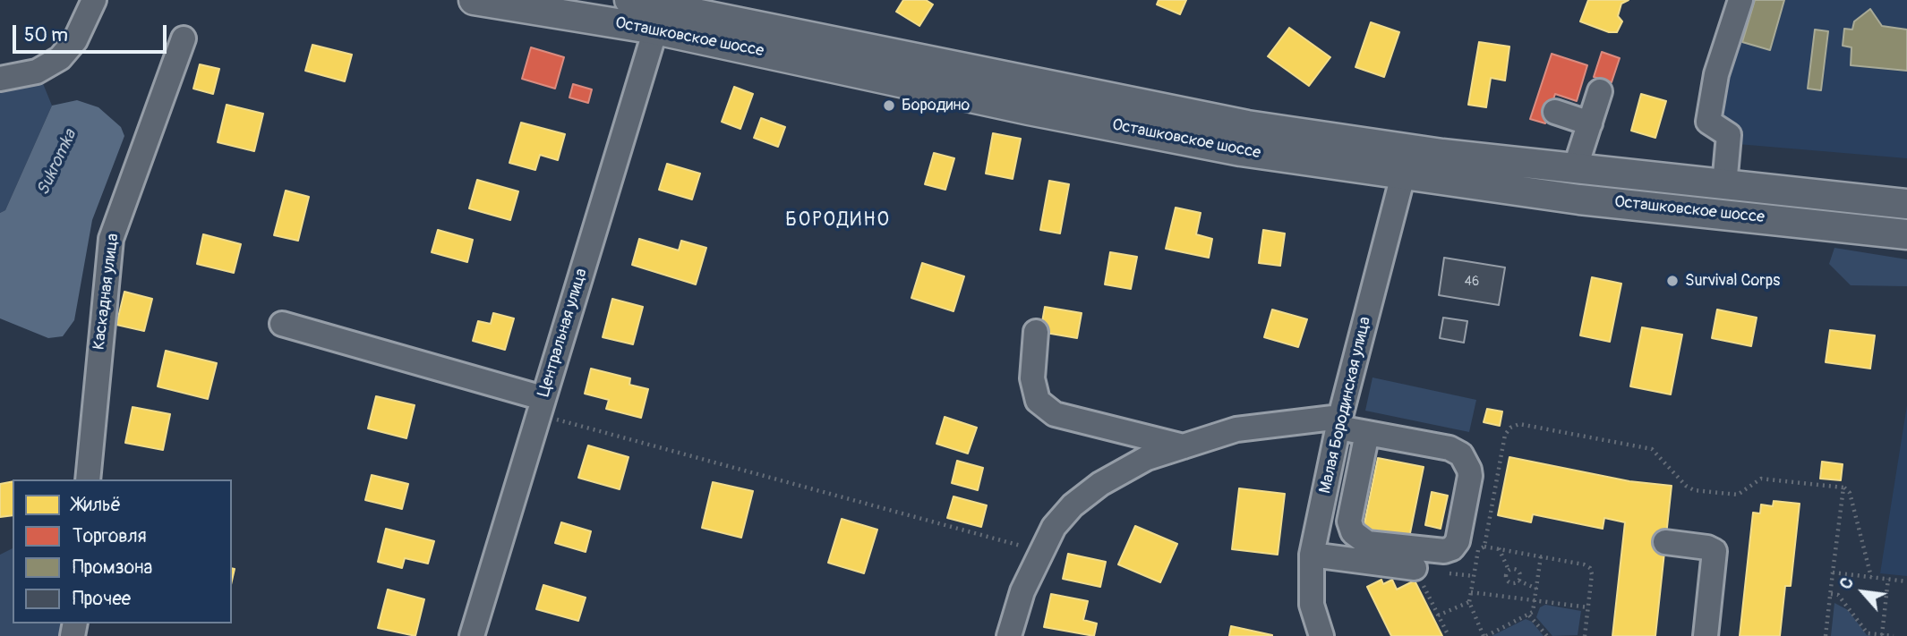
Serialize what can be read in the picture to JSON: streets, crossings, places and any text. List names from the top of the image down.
{
  "streets": {
    "main road": ["Осташковское шоссе"],
    "street": ["Каскадная улица", "Центральная улица", "Малая Бородинская улица"]
  },
  "crossings": [
    ["Осташковское шоссе", "Центральная улица"],
    ["Осташковское шоссе", "Малая Бородинская улица"]
  ],
  "districts": ["БОРОДИНО"],
  "water": ["Sukromka"],
  "places": ["Бородино", "Survival Corps"],
  "house_numbers": ["46"],
  "legend": [
    "Жильё",
    "Торговля",
    "Промзона",
    "Прочее"
  ],
  "scale_bar": "50 m",
  "north": "top left"
}
